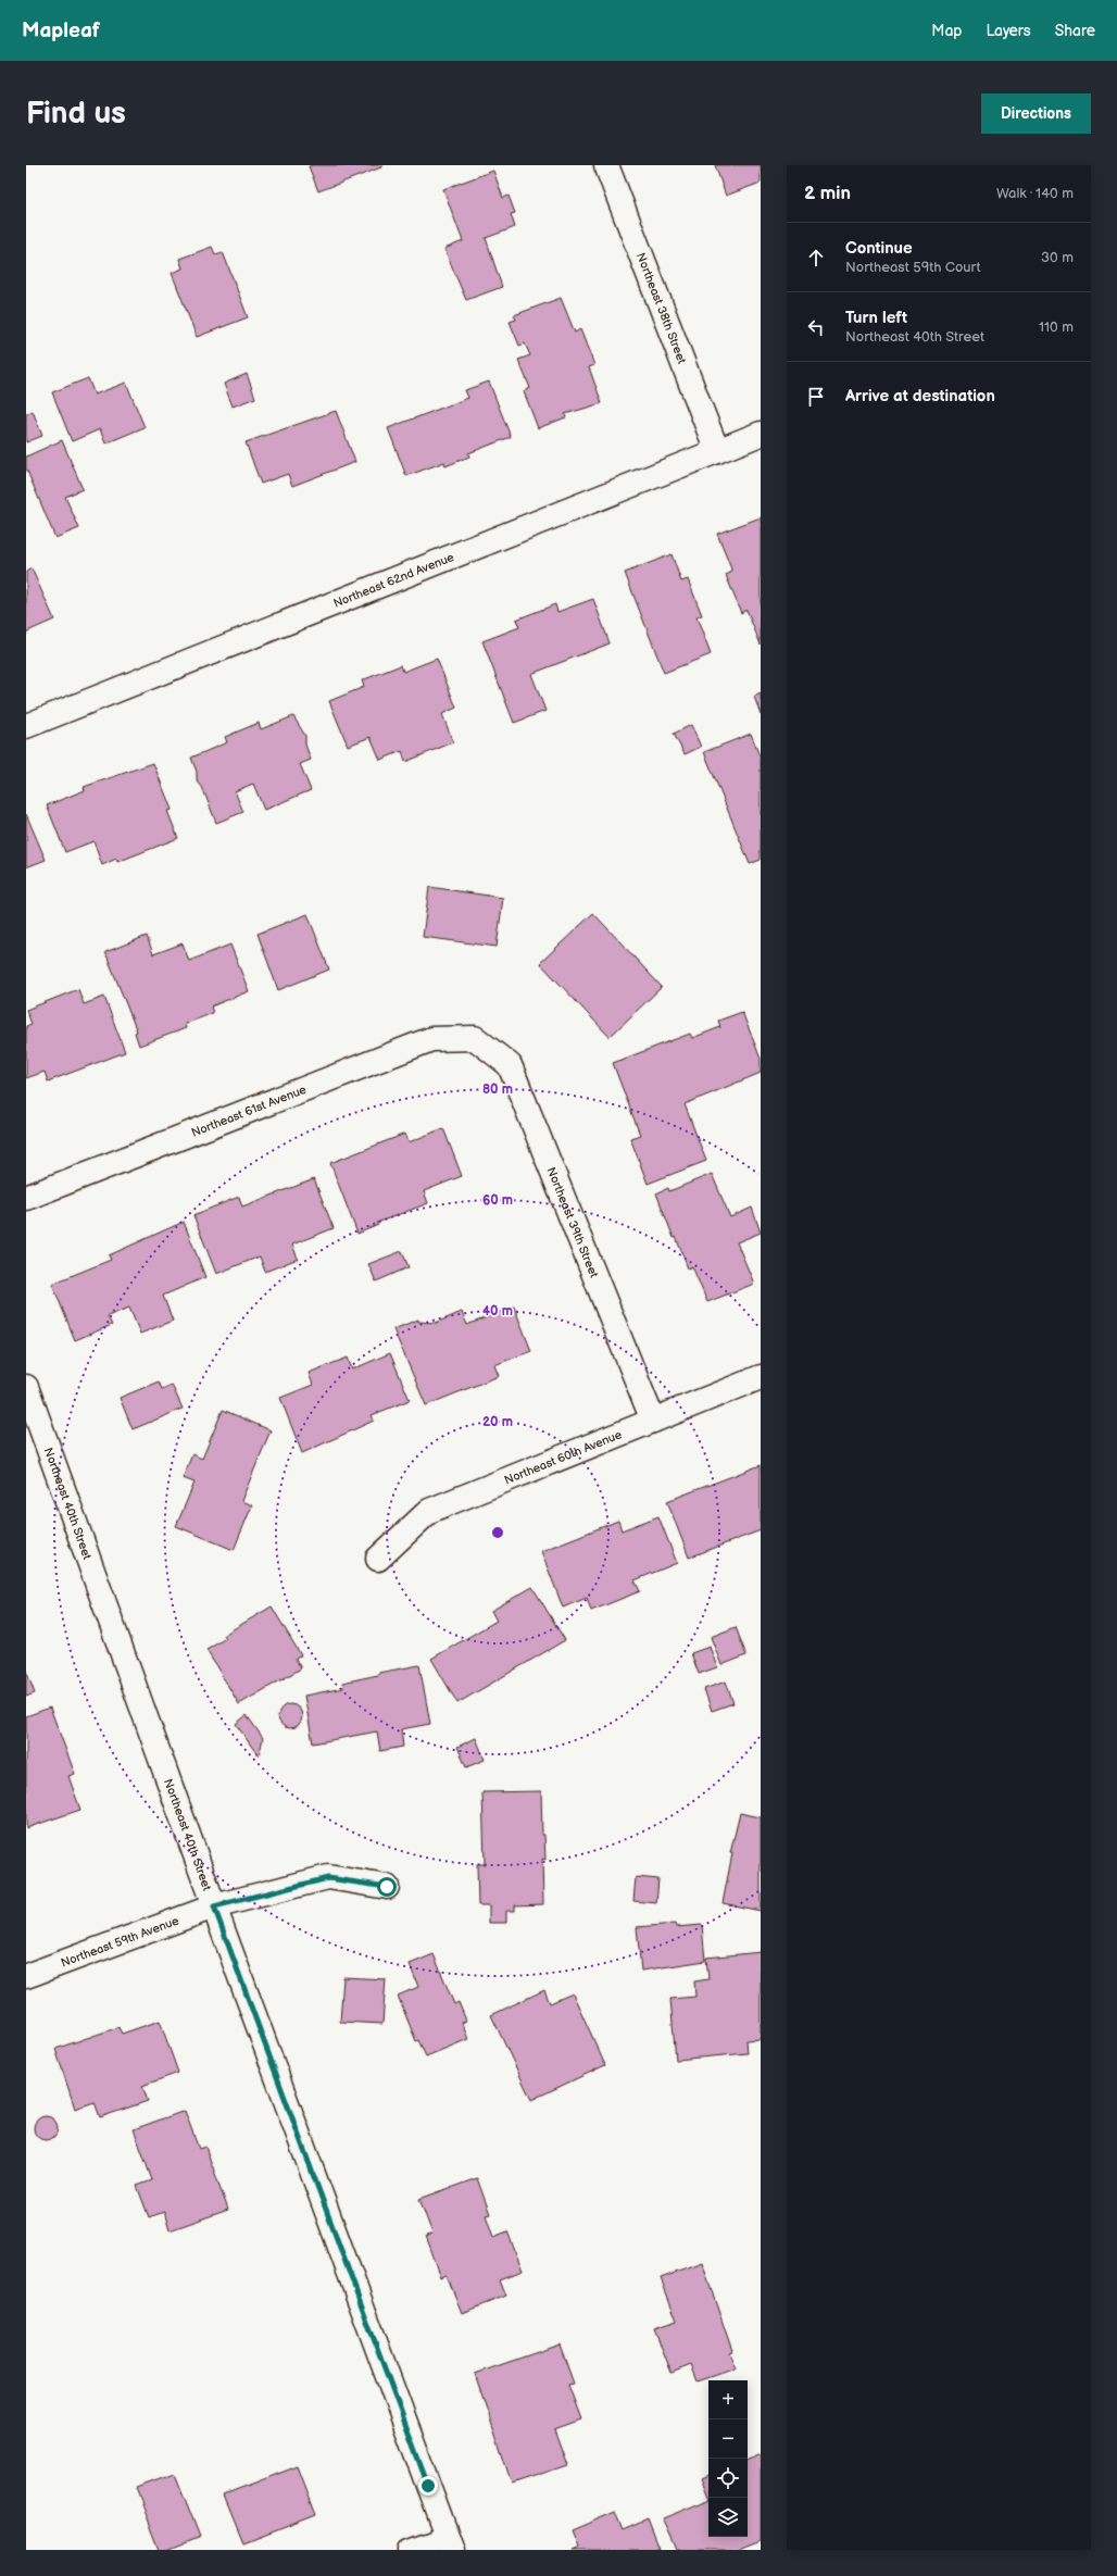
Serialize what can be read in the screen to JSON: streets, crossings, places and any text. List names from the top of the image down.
{
  "streets": {
    "street": [
      "Northeast 38th Street",
      "Northeast 62nd Avenue",
      "Northeast 61st Avenue",
      "Northeast 39th Street",
      "Northeast 60th Avenue",
      "Northeast 40th Street",
      "Northeast 59th Avenue"
    ]
  },
  "crossings": [
    ["Northeast 38th Street", "Northeast 62nd Avenue"],
    ["Northeast 61st Avenue", "Northeast 39th Street"],
    ["Northeast 39th Street", "Northeast 60th Avenue"],
    ["Northeast 40th Street", "Northeast 59th Avenue"]
  ],
  "page": {
    "header": "Mapleaf",
    "nav": ["Map", "Layers", "Share"],
    "buttons": "Directions",
    "title": "Find us",
    "heading": ["2 min", "Walk · 140 m"],
    "list": [
      ["Continue", "Northeast 59th Court", "30 m"],
      ["Turn left", "Northeast 40th Street", "110 m"],
      "Arrive at destination"
    ],
    "map_buttons": ["+", "−"]
  },
  "rings": [
    "80 m",
    "60 m",
    "40 m",
    "20 m"
  ]
}
